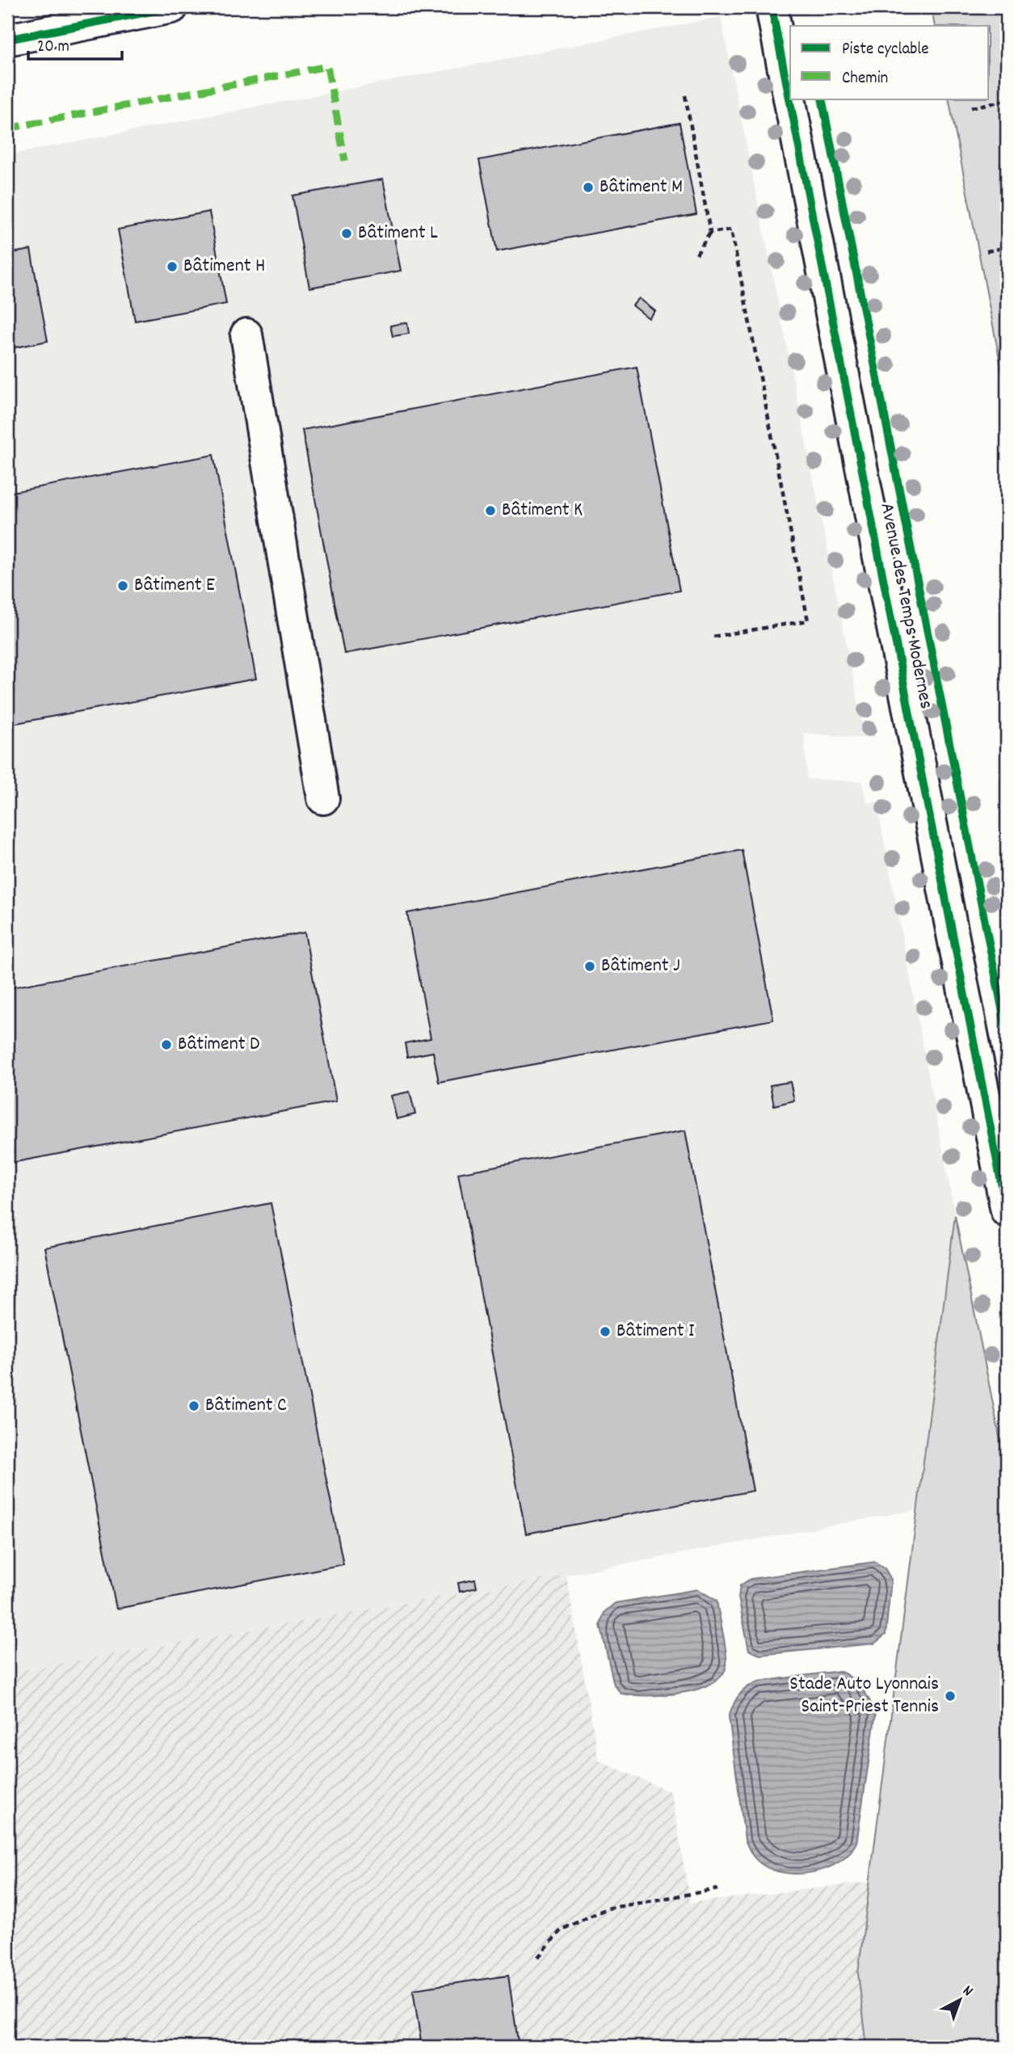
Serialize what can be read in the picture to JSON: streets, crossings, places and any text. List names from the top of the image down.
{
  "streets": {
    "street": ["Avenue des Temps Modernes"]
  },
  "places": [
    "Bâtiment M",
    "Bâtiment L",
    "Bâtiment H",
    "Bâtiment K",
    "Bâtiment E",
    "Bâtiment J",
    "Bâtiment D",
    "Bâtiment I",
    "Bâtiment C",
    "Stade Auto Lyonnais Saint-Priest Tennis"
  ],
  "legend": ["Piste cyclable", "Chemin"],
  "scale_bar": "20 m",
  "north": "top right"
}
